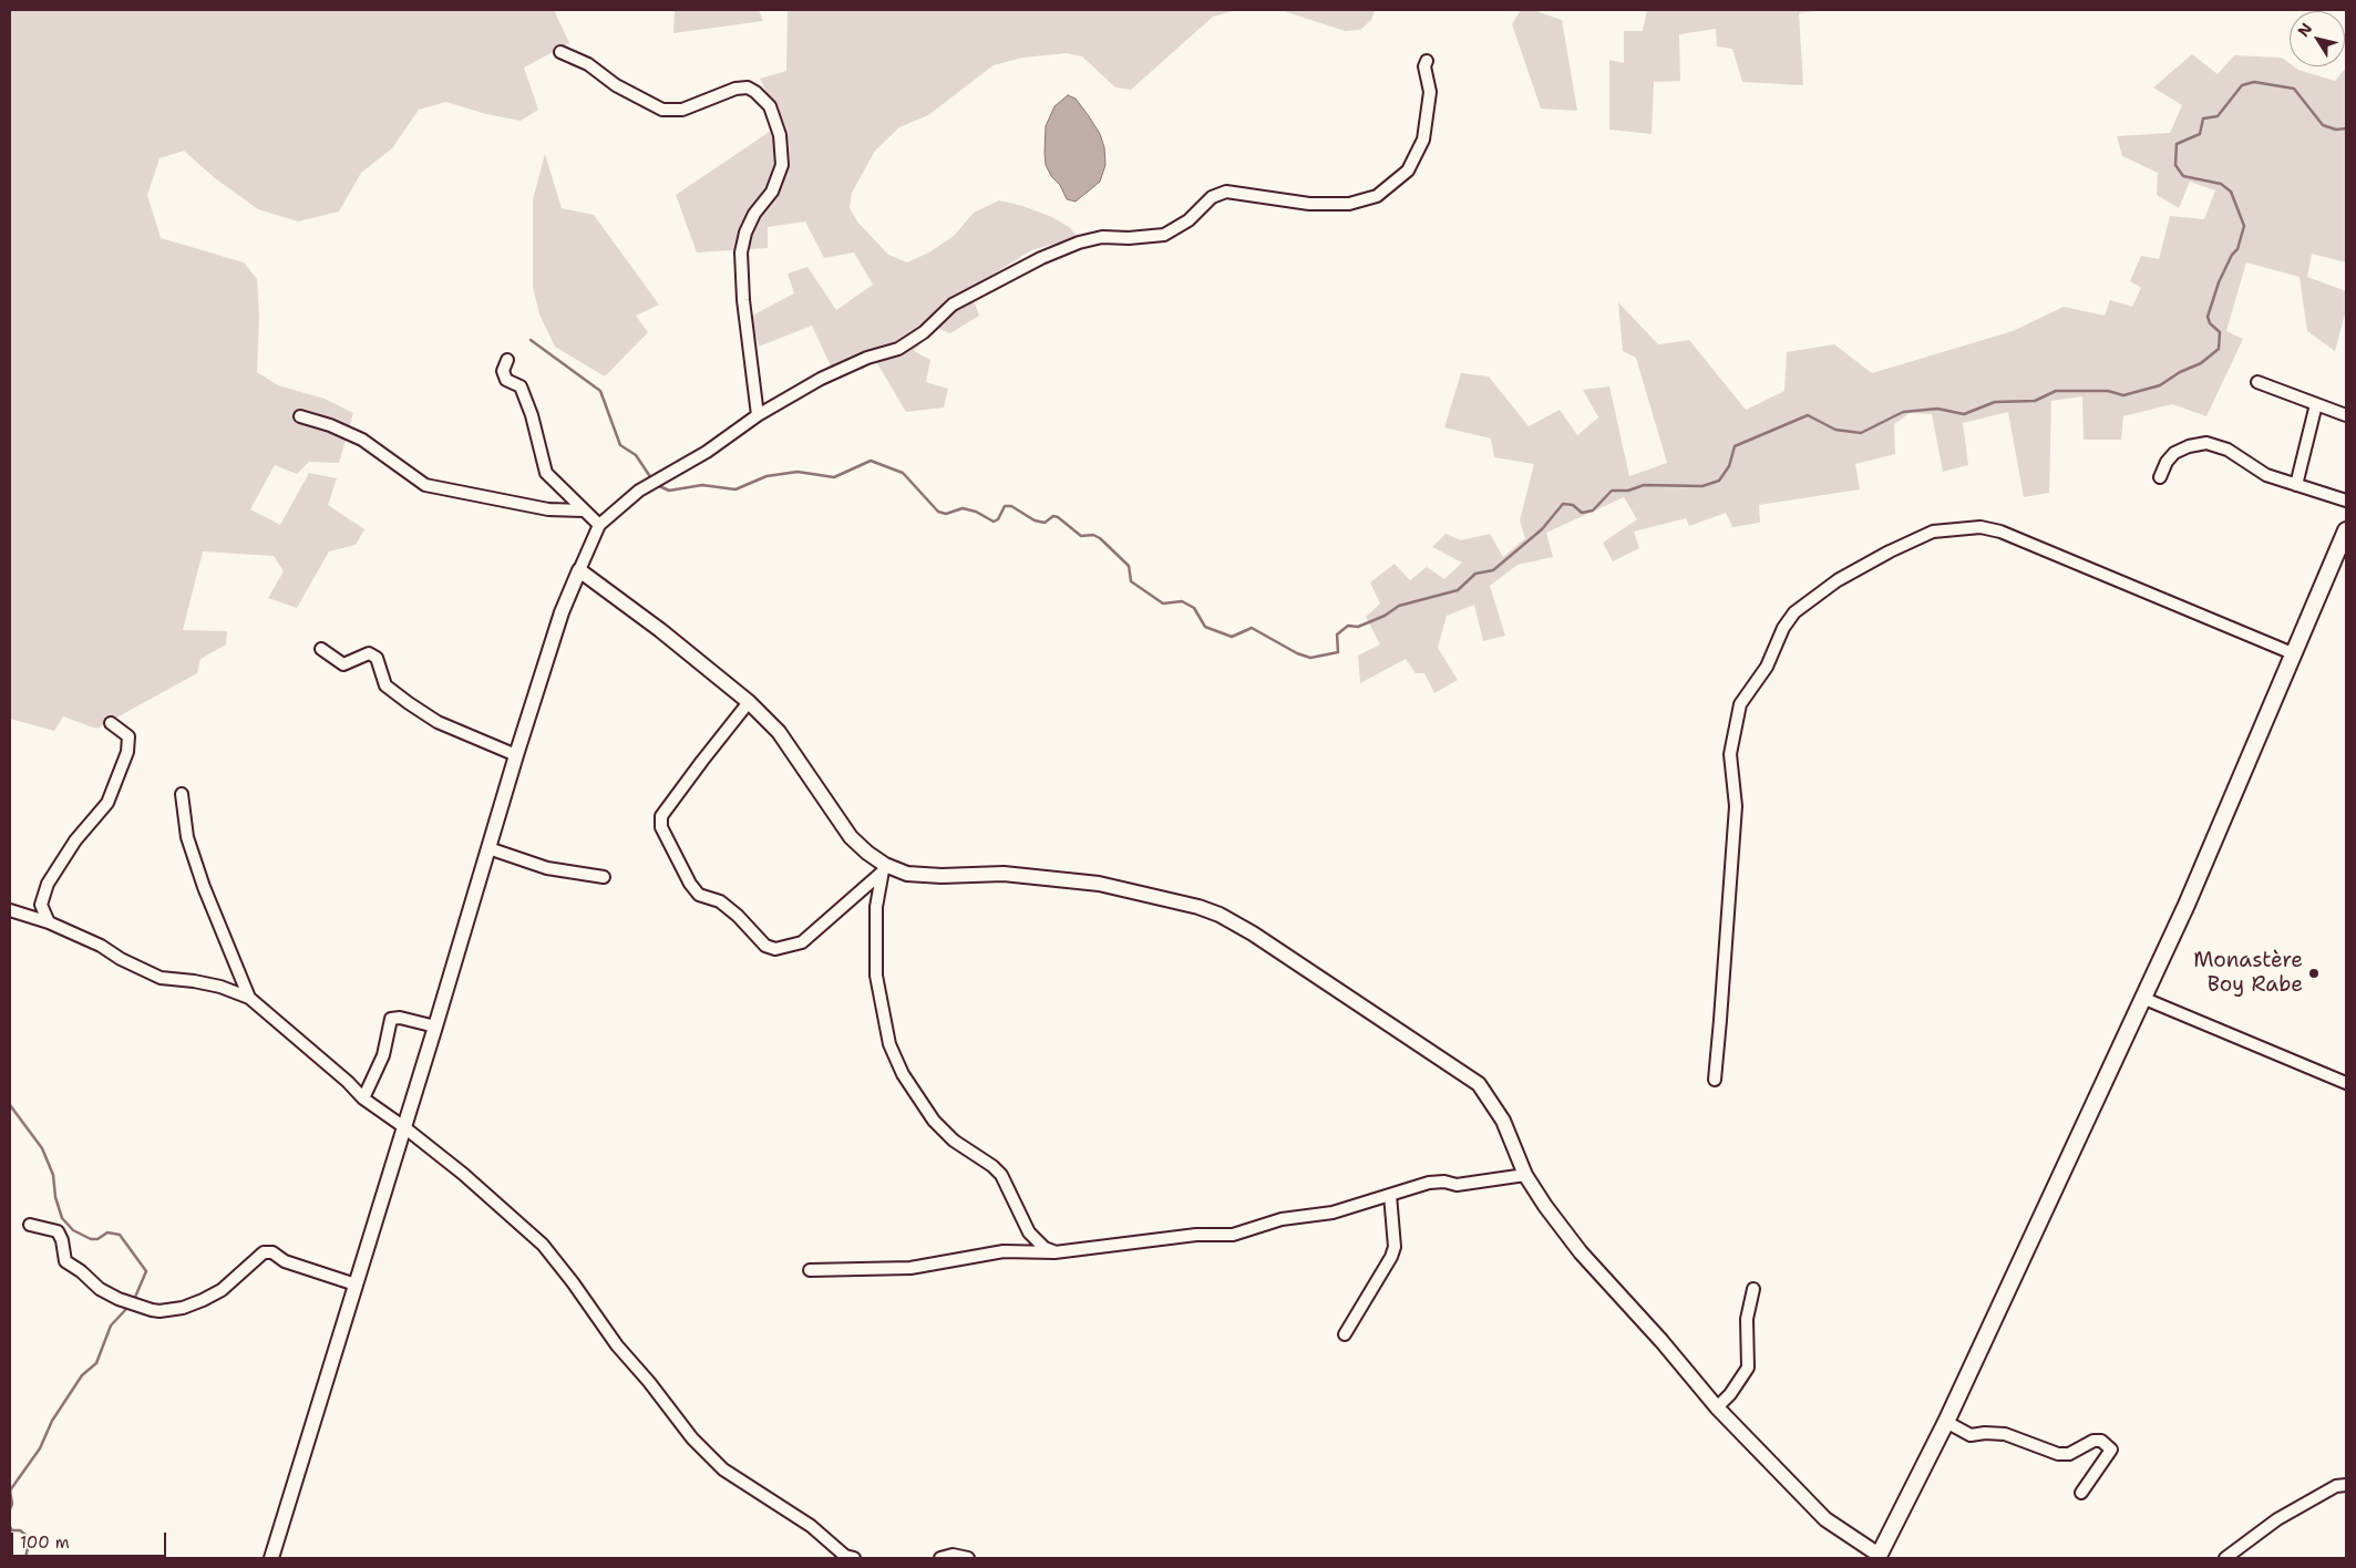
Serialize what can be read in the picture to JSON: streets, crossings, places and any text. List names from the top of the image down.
{
  "places": ["Monastère Boy Rabe"],
  "scale_bar": "100 m",
  "north": "top left"
}
